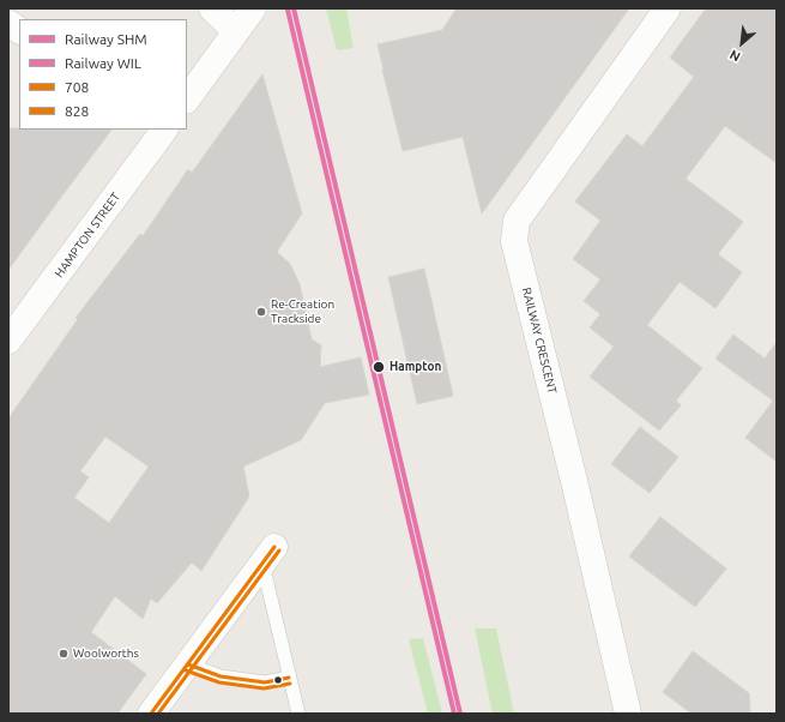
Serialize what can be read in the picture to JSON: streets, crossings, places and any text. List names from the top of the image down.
{
  "streets": {
    "street": ["HAMPTON STREET", "RAILWAY CRESCENT"]
  },
  "places": ["Re-Creation Trackside", "Hampton", "Woolworths"],
  "lines": [
    "rail line SHM",
    "rail line WIL",
    "transit line 708",
    "transit line 828"
  ],
  "legend": [
    "Railway SHM",
    "Railway WIL",
    "708",
    "828"
  ],
  "north": "bottom left"
}
